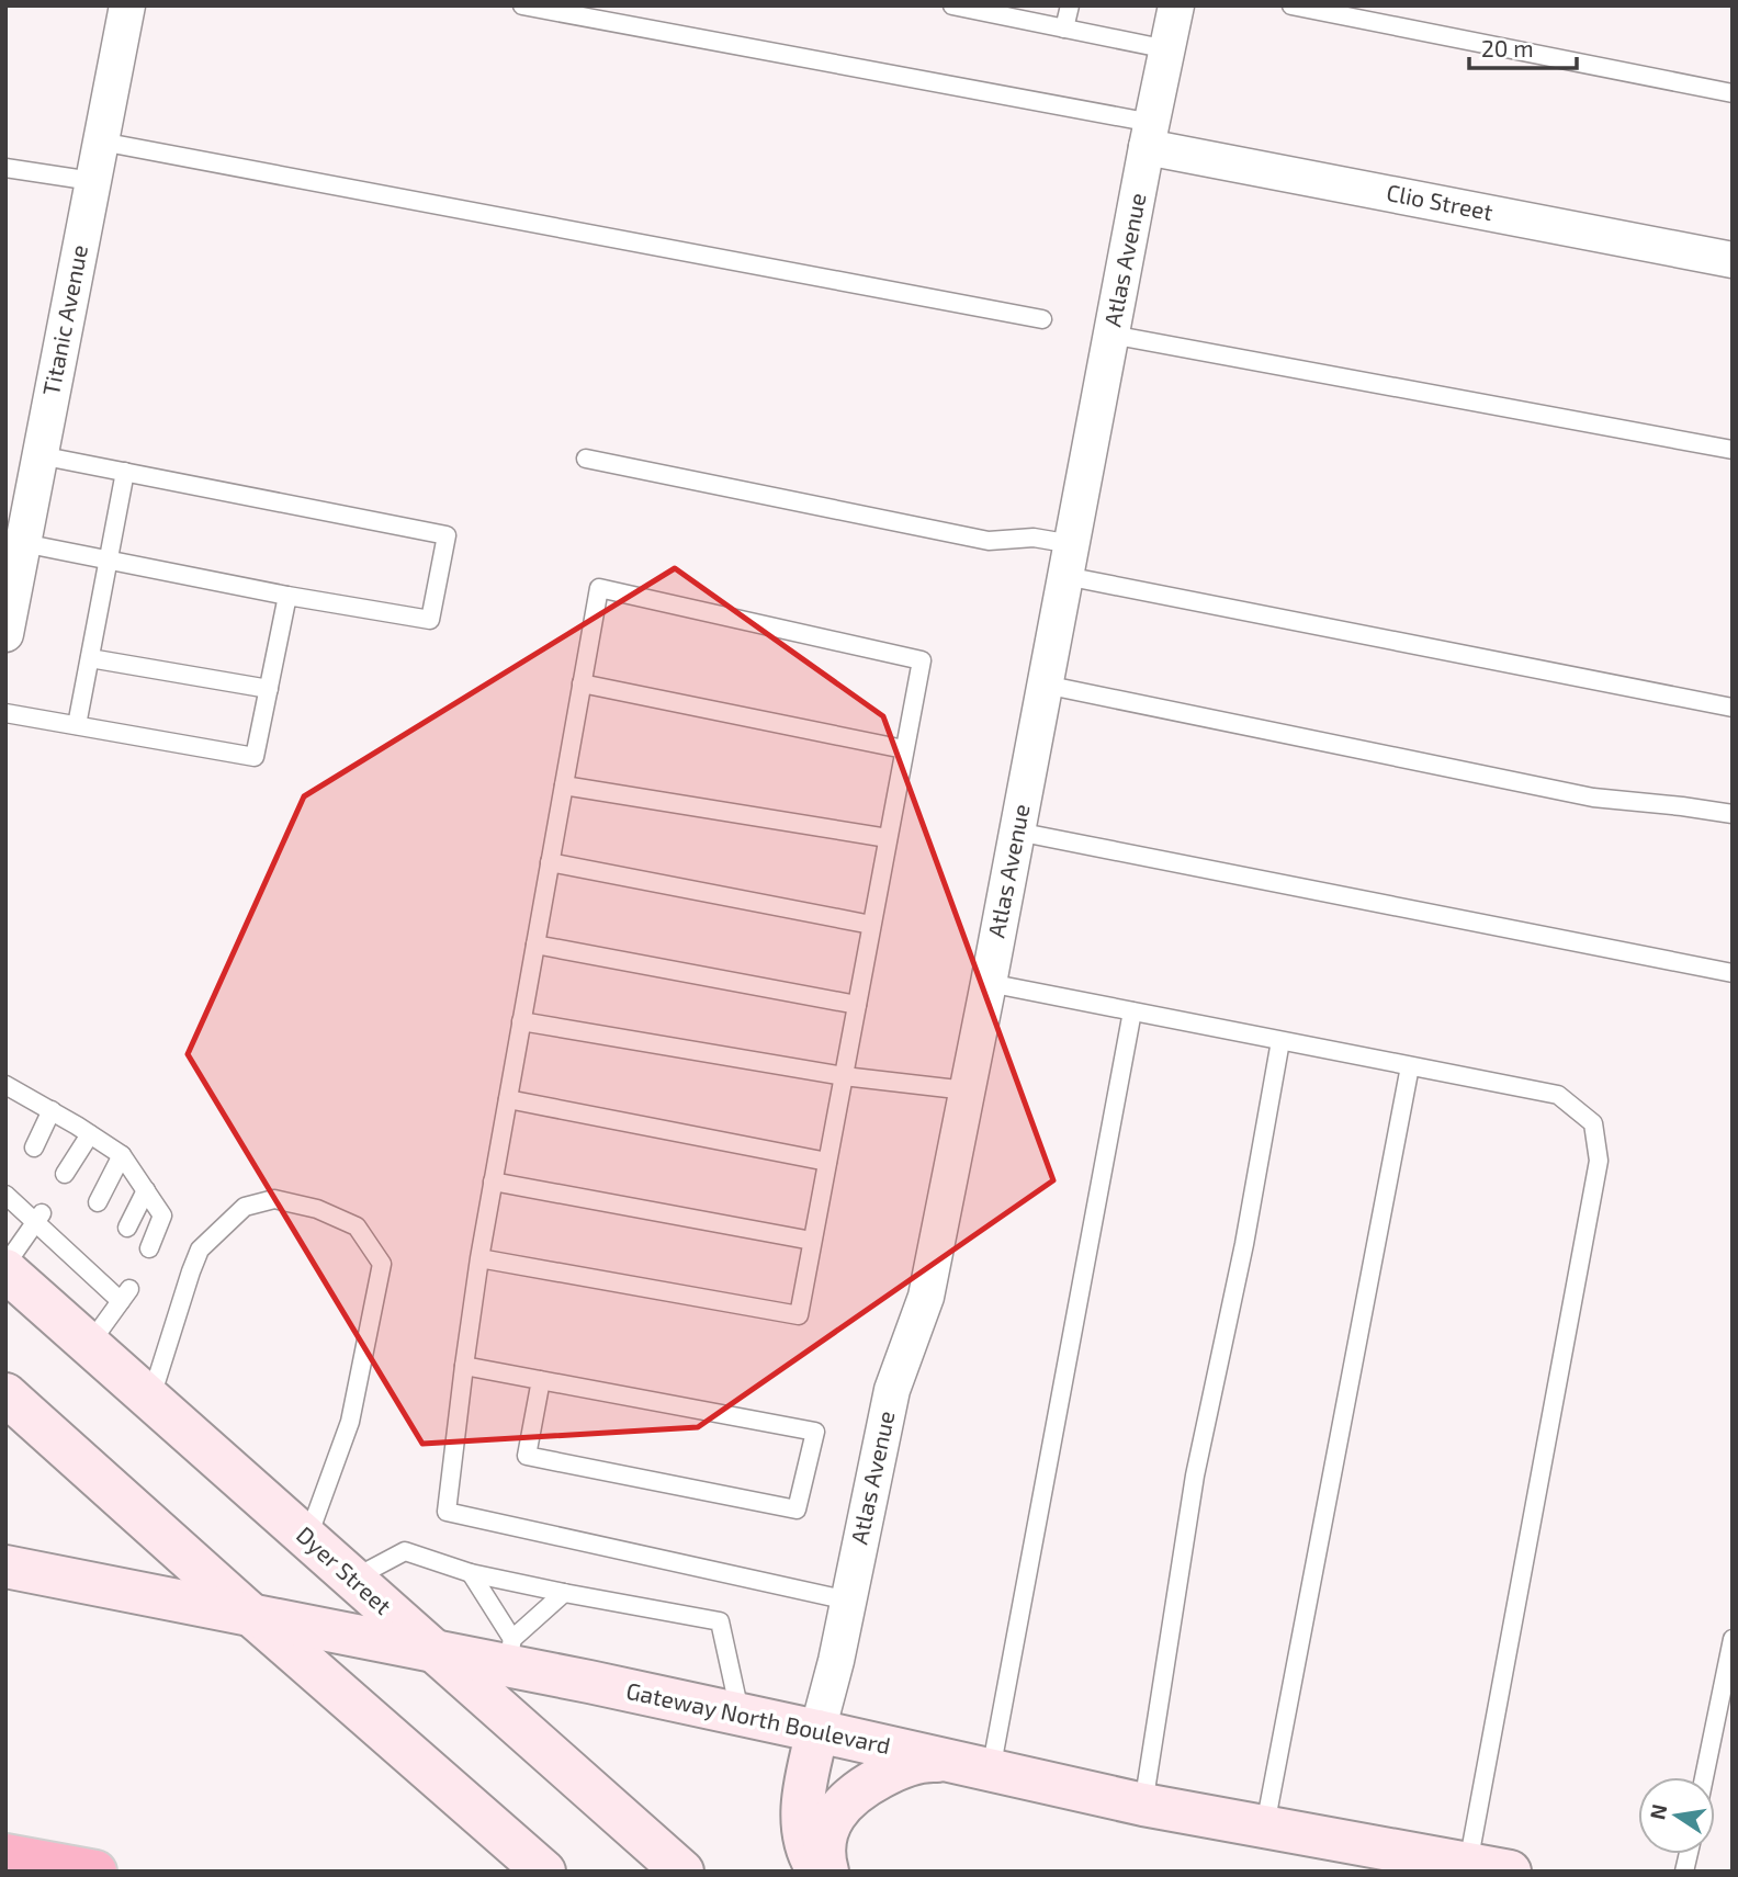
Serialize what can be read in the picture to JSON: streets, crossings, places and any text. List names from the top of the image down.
{
  "streets": {
    "main road": ["Dyer Street", "Gateway North Boulevard"],
    "street": ["Clio Street", "Atlas Avenue", "Titanic Avenue"]
  },
  "crossings": [
    ["Clio Street", "Atlas Avenue"],
    ["Atlas Avenue", "Gateway North Boulevard"],
    ["Dyer Street", "Gateway North Boulevard"]
  ],
  "scale_bar": "20 m",
  "north": "left"
}
